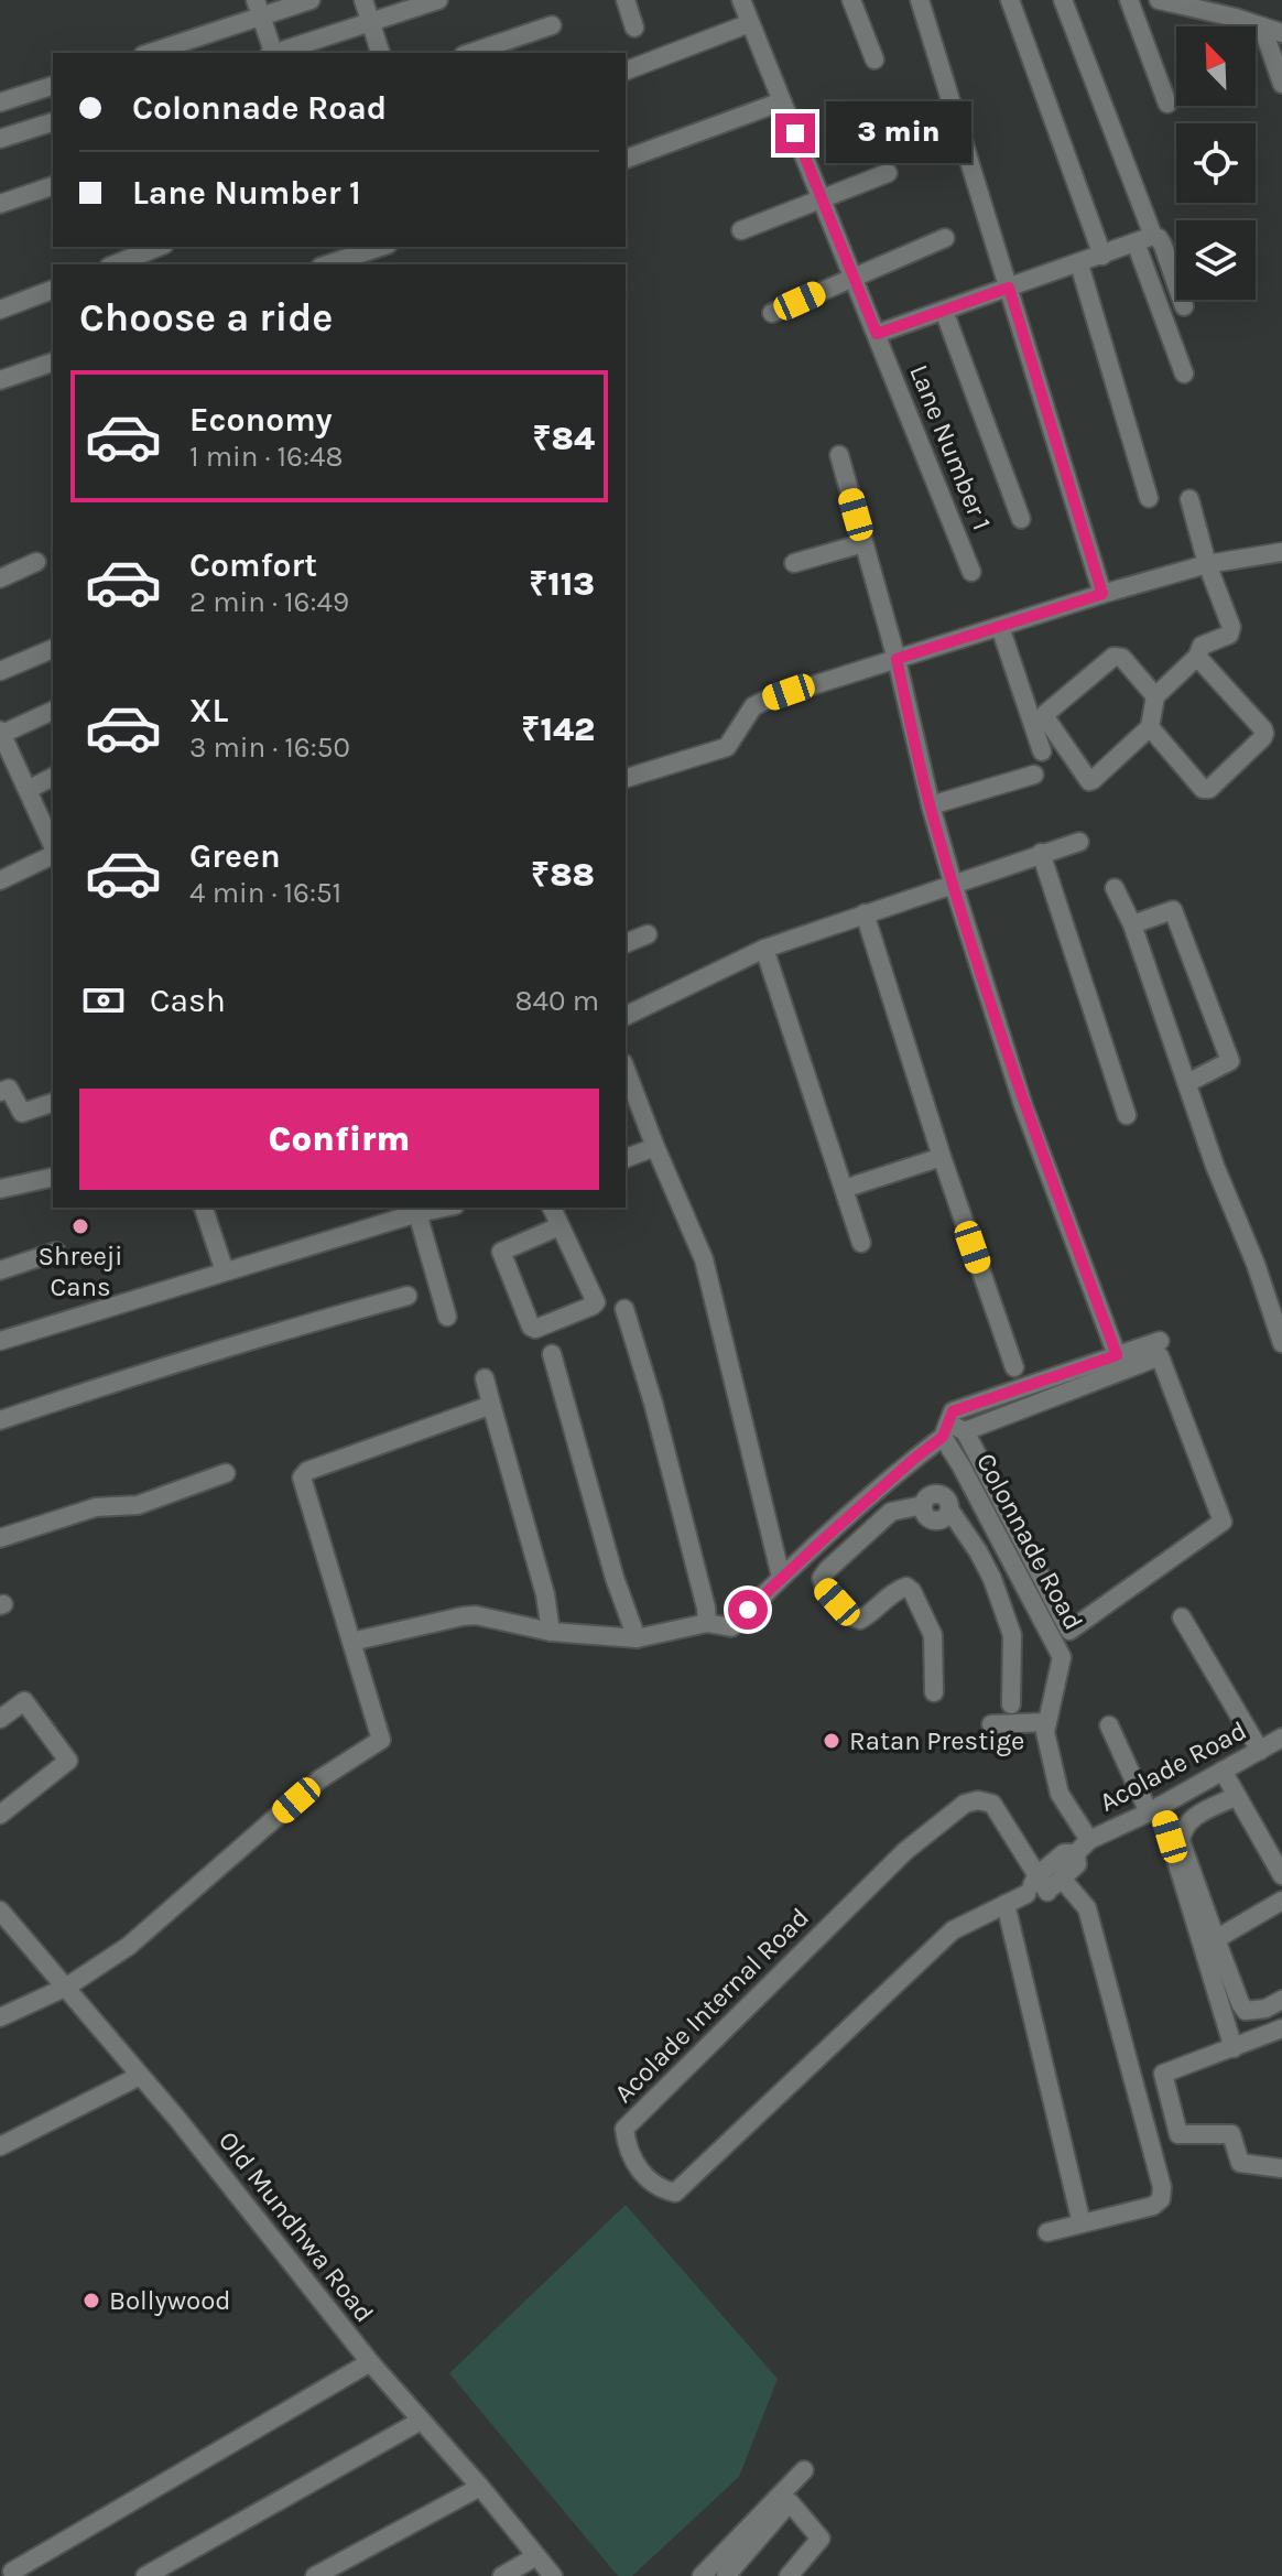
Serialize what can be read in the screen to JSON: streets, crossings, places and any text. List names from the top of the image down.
{
  "streets": {
    "street": [
      "Lane Number 1",
      "Colonnade Road",
      "Acolade Road",
      "Acolade Internal Road",
      "Old Mundhwa Road"
    ]
  },
  "crossings": [
    ["Colonnade Road", "Acolade Road"],
    ["Colonnade Road", "Acolade Internal Road"],
    ["Acolade Road", "Acolade Internal Road"]
  ],
  "places": ["Shreeji Cans", "Ratan Prestige", "Bollywood"],
  "north": "top left",
  "page": {
    "banner": ["Colonnade Road", "Lane Number 1"],
    "bubble": "3 min",
    "heading": "Choose a ride",
    "list": [
      {
        "name": "Economy",
        "note": "1 min · 16:48",
        "value": "₹84"
      },
      {
        "name": "Comfort",
        "note": "2 min · 16:49",
        "value": "₹113"
      },
      {
        "name": "XL",
        "note": "3 min · 16:50",
        "value": "₹142"
      },
      {
        "name": "Green",
        "note": "4 min · 16:51",
        "value": "₹88"
      }
    ],
    "pay": ["Cash", "840 m"],
    "buttons": "Confirm"
  }
}
